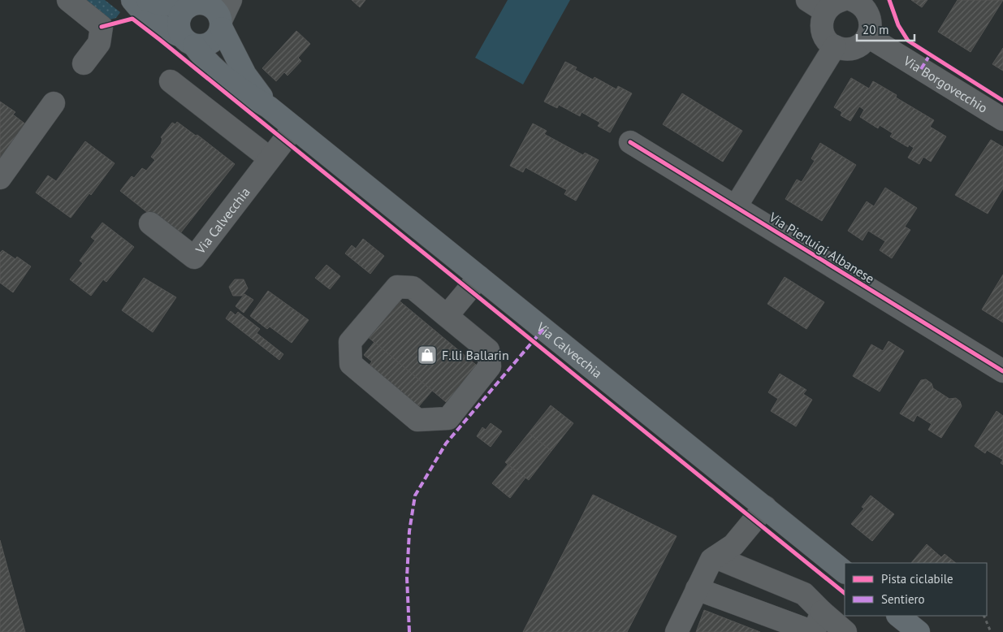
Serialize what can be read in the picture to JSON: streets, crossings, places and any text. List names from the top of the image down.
{
  "streets": {
    "main road": ["Via Calvecchia"],
    "street": ["Via Borgovecchio", "Via Pierluigi Albanese"]
  },
  "places": {
    "shop": ["F.lli Ballarin"]
  },
  "legend": ["Pista ciclabile", "Sentiero"],
  "scale_bar": "20 m"
}
